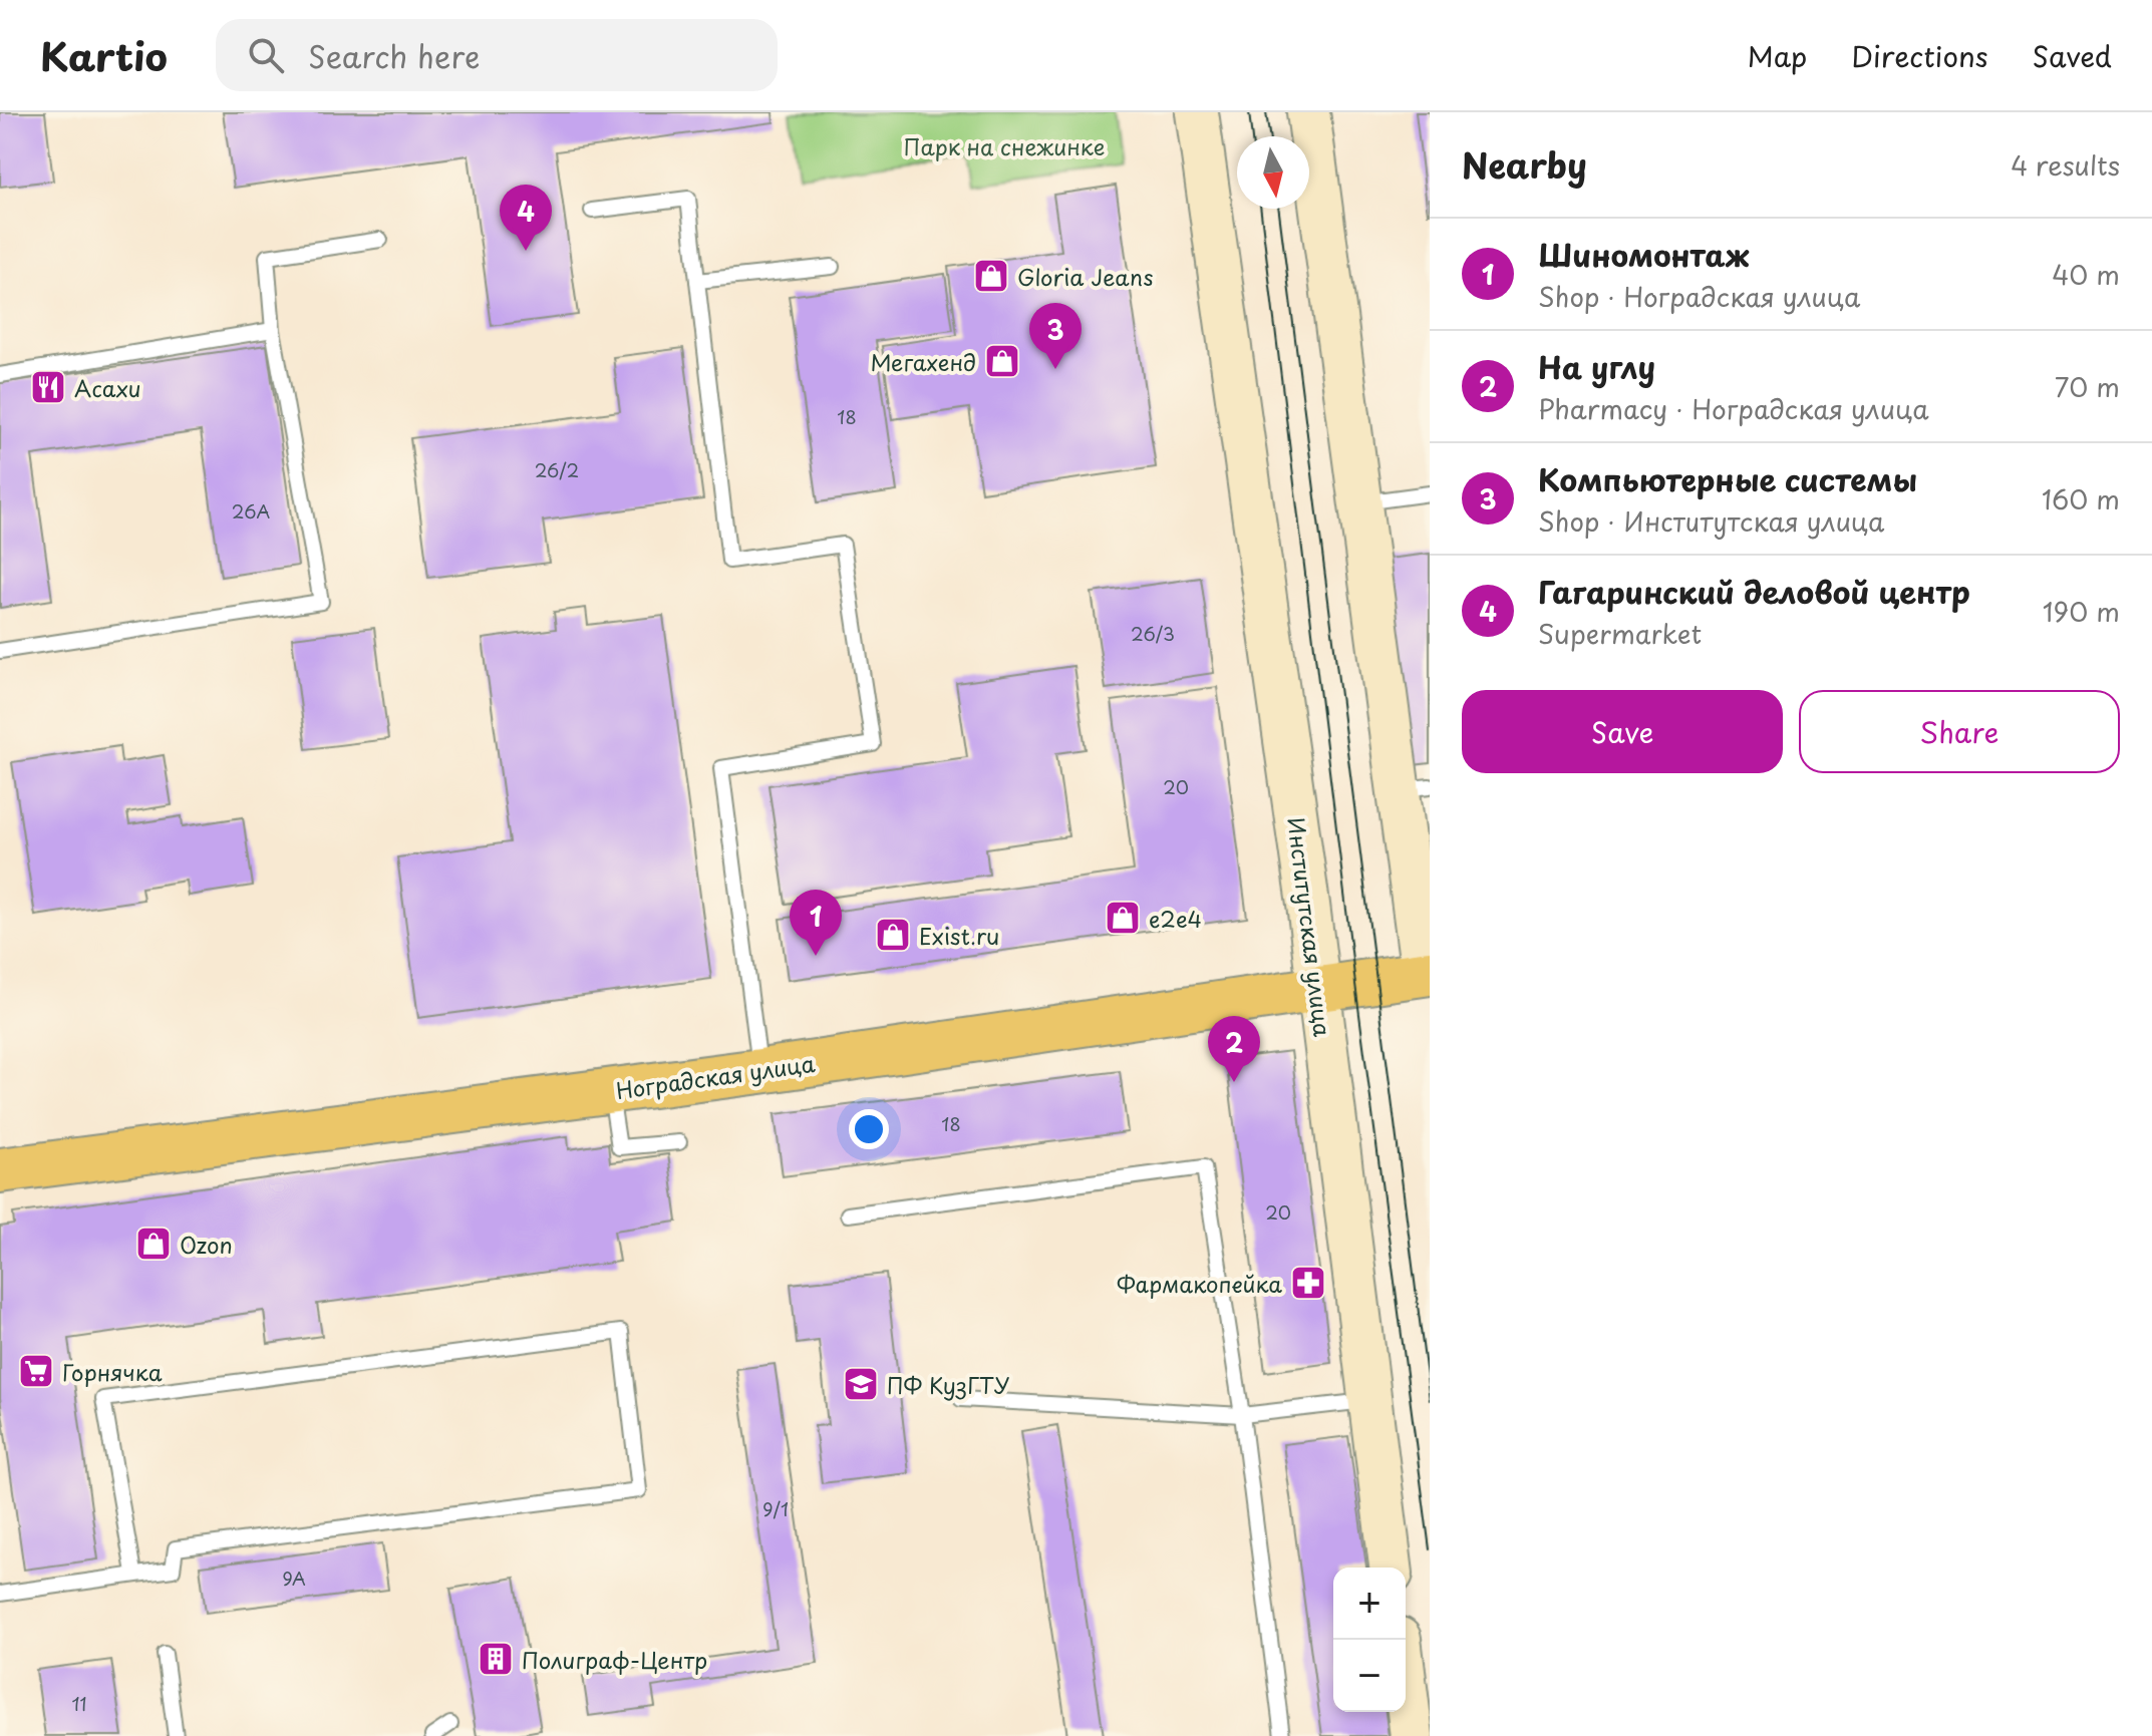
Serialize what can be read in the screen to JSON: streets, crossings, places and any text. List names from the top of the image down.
{
  "streets": {
    "main road": ["Институтская улица", "Ноградская улица"]
  },
  "crossings": [
    ["Институтская улица", "Ноградская улица"]
  ],
  "parks": ["Парк на снежинке"],
  "places": {
    "shop": [
      "Gloria Jeans",
      "Мегахенд",
      "e2e4",
      "Exist.ru",
      "Ozon"
    ],
    "restaurant": ["Асахи"],
    "pharmacy": ["Фармакопейка"],
    "supermarket": ["Горнячка"],
    "school or university": ["ПФ КузГТУ"],
    "building": ["Полиграф-Центр"]
  },
  "house_numbers": [
    "18",
    "26/2",
    "26А",
    "26/3",
    "20",
    "18",
    "20",
    "9/1",
    "9А",
    "11"
  ],
  "north": "bottom",
  "page": {
    "header": "Kartio",
    "search": "Search here",
    "nav": ["Map", "Directions", "Saved"],
    "heading": ["Nearby", "4 results"],
    "pins": [
      "4",
      "3",
      "1",
      "2"
    ],
    "list": [
      {
        "mark": "1",
        "name": "Шиномонтаж",
        "note": "Shop · Ноградская улица",
        "value": "40 m"
      },
      {
        "mark": "2",
        "name": "На углу",
        "note": "Pharmacy · Ноградская улица",
        "value": "70 m"
      },
      {
        "mark": "3",
        "name": "Компьютерные системы",
        "note": "Shop · Институтская улица",
        "value": "160 m"
      },
      {
        "mark": "4",
        "name": "Гагаринский деловой центр",
        "note": "Supermarket",
        "value": "190 m"
      }
    ],
    "buttons": ["Save", "Share"],
    "map_buttons": ["+", "−"]
  }
}
